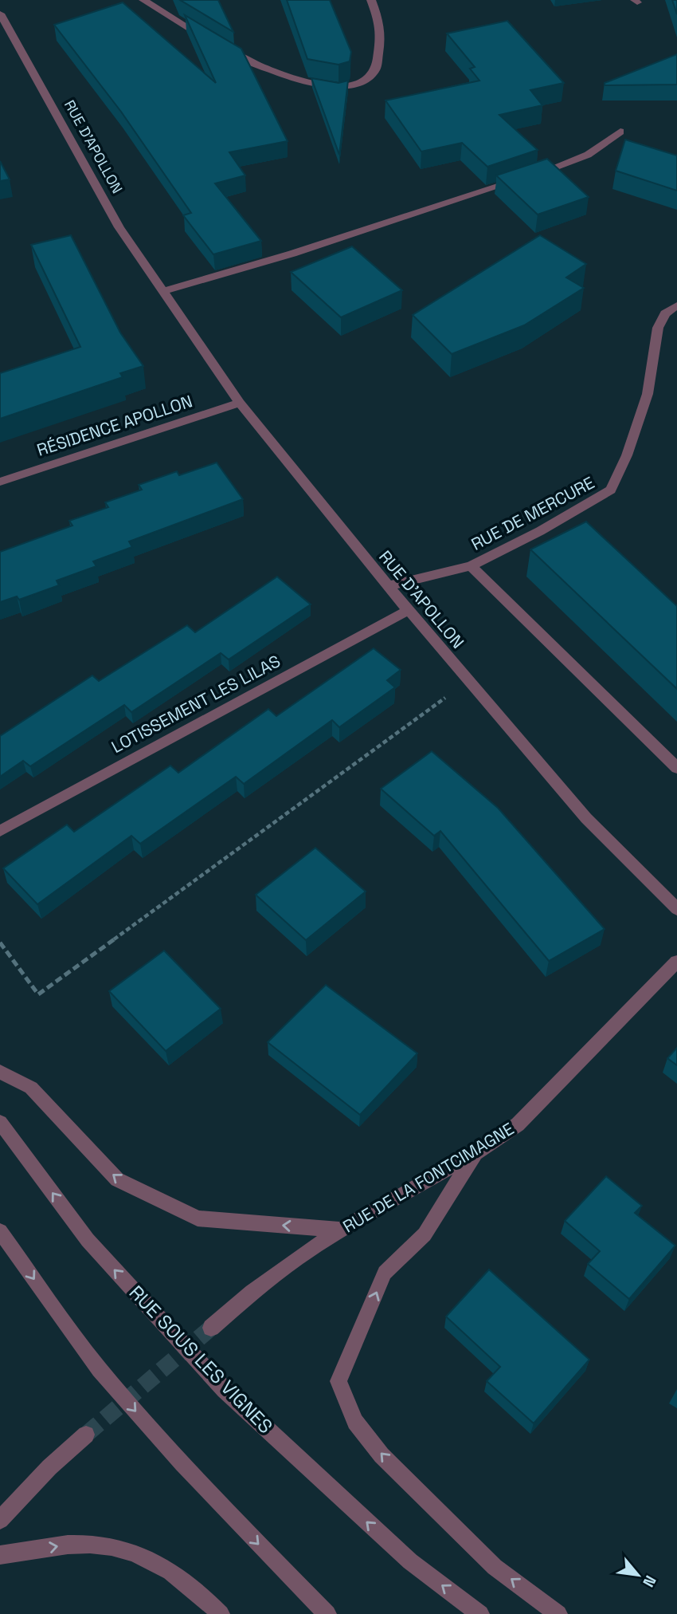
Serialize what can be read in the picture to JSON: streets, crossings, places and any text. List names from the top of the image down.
{
  "streets": {
    "street": [
      "RUE D'APOLLON",
      "RÉSIDENCE APOLLON",
      "RUE DE MERCURE",
      "LOTISSEMENT LES LILAS",
      "RUE DE LA FONTCIMAGNE",
      "RUE SOUS LES VIGNES"
    ]
  },
  "crossings": [
    ["RUE D'APOLLON", "RÉSIDENCE APOLLON"],
    ["RUE D'APOLLON", "RUE DE MERCURE"],
    ["RUE D'APOLLON", "LOTISSEMENT LES LILAS"]
  ],
  "north": "bottom right"
}
